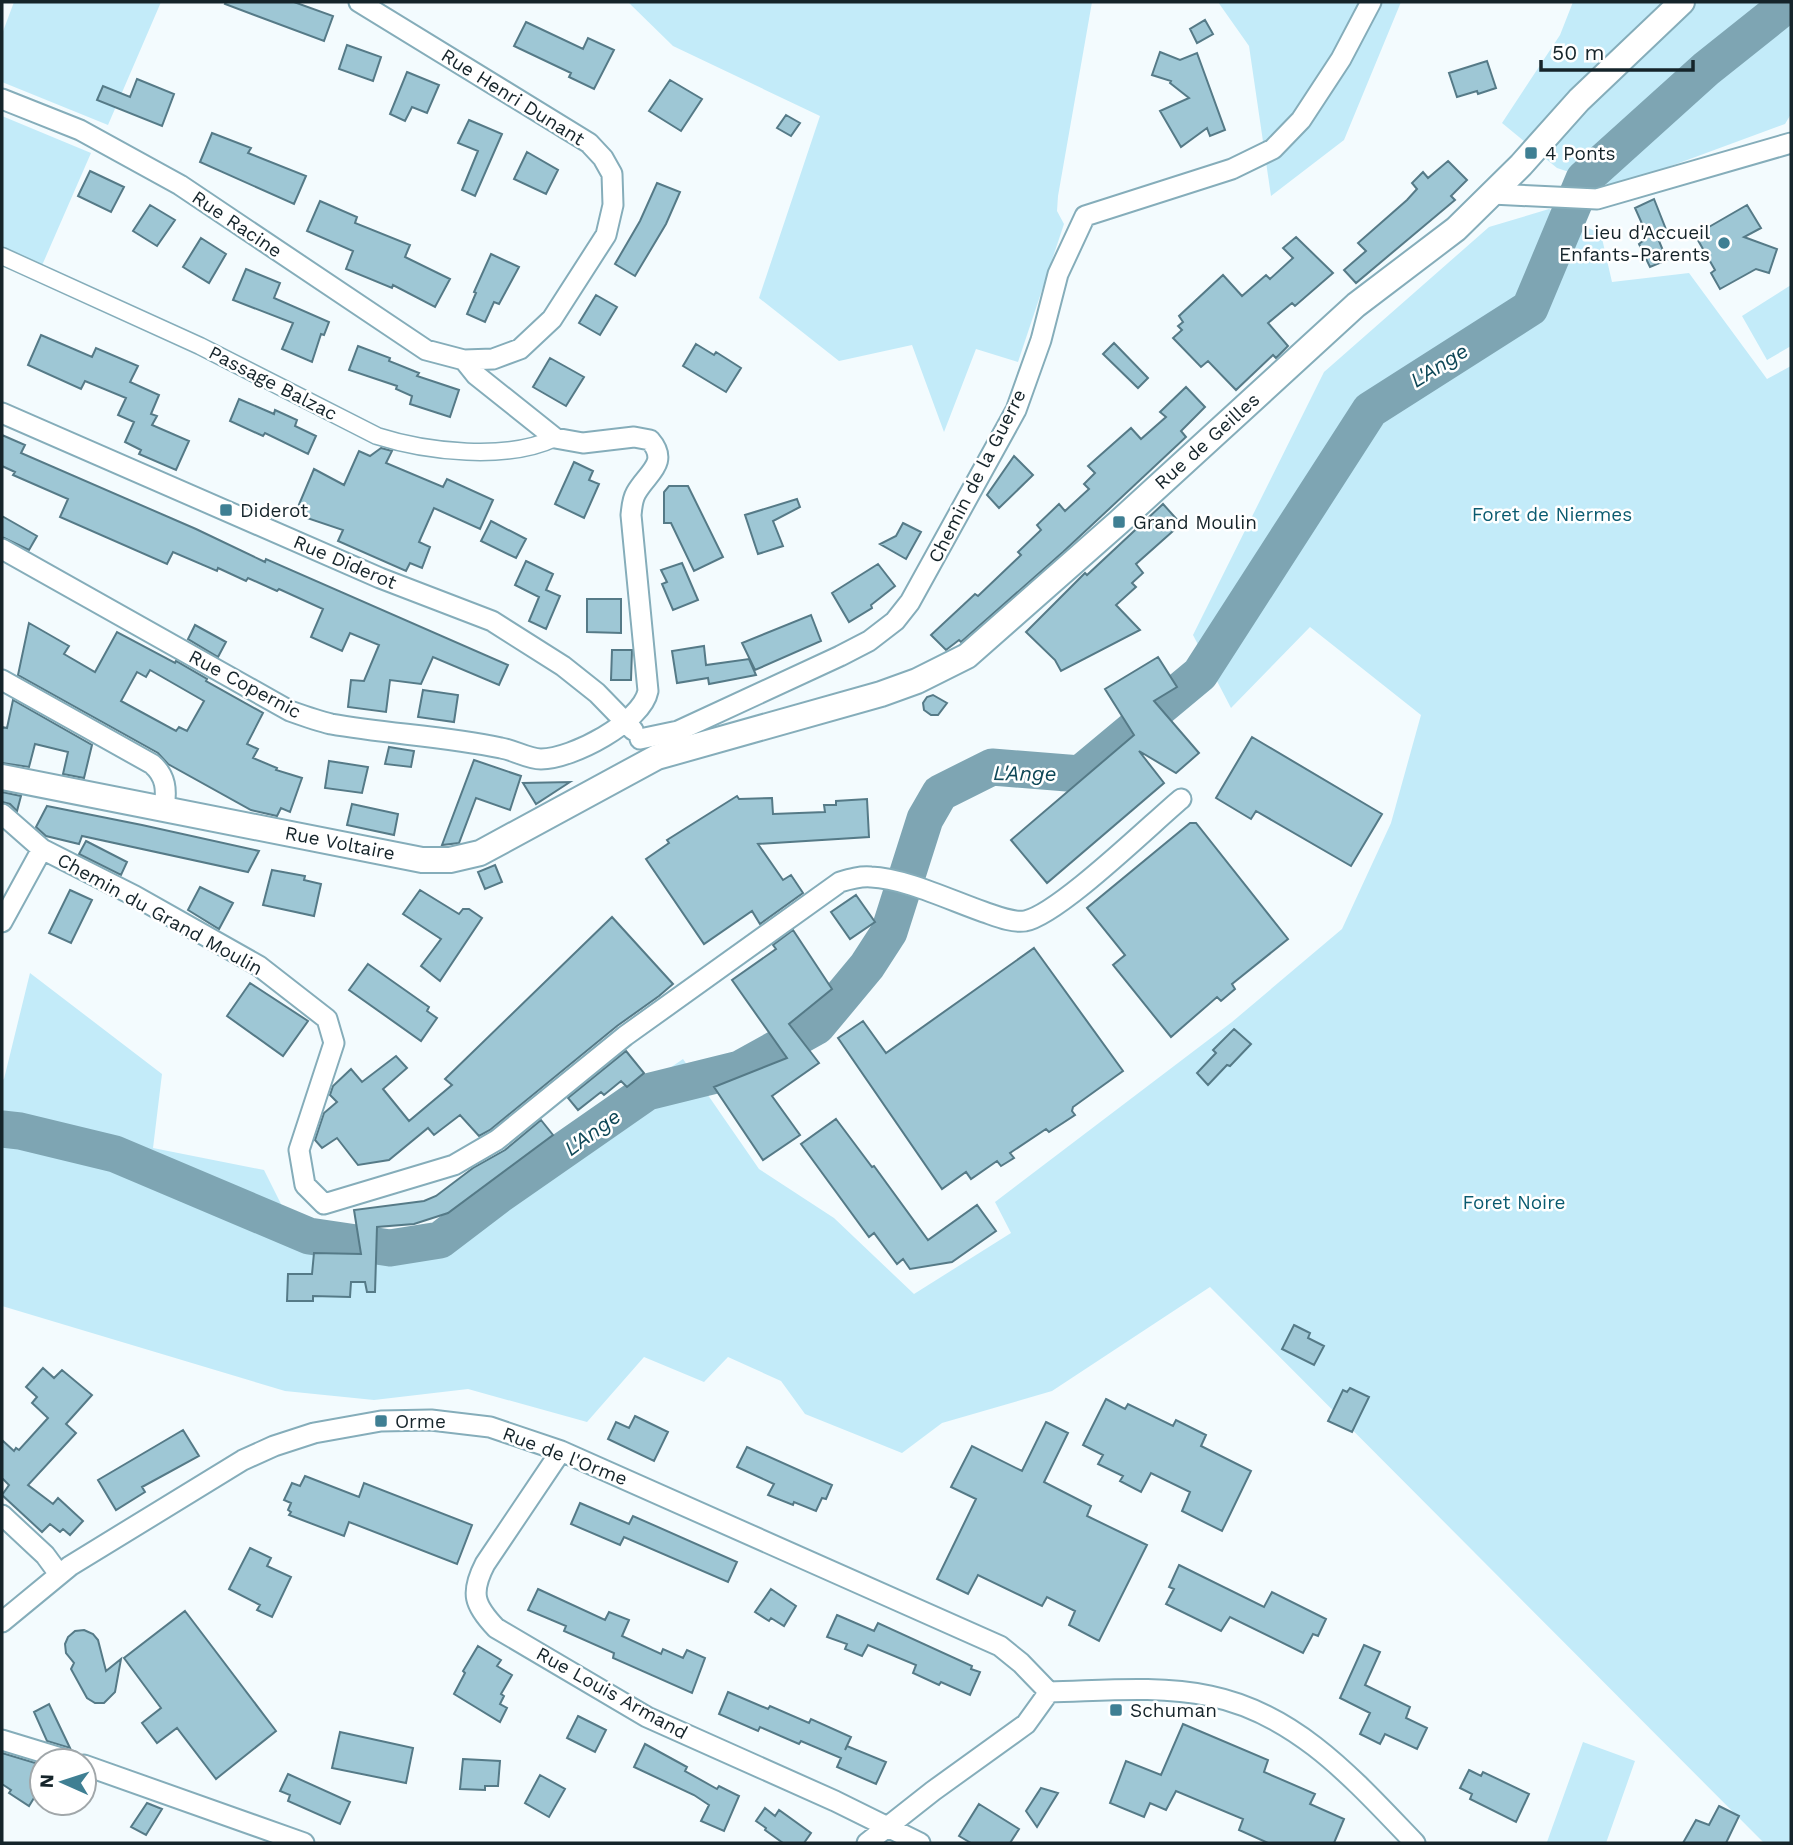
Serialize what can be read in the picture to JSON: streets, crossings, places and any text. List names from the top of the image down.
{
  "streets": {
    "street": [
      "Rue Henri Dunant",
      "Rue Racine",
      "Passage Balzac",
      "Rue de Geilles",
      "Chemin de la Guerre",
      "Rue Diderot",
      "Rue Copernic",
      "Rue Voltaire",
      "Chemin du Grand Moulin",
      "Rue de l'Orme",
      "Rue Louis Armand"
    ]
  },
  "crossings": [
    ["Rue Henri Dunant", "Rue Racine"],
    ["Passage Balzac", "Rue Diderot"],
    ["Passage Balzac", "Rue Copernic"],
    ["Rue de Geilles", "Chemin de la Guerre"],
    ["Rue de Geilles", "Rue Diderot"],
    ["Rue de Geilles", "Rue Voltaire"],
    ["Chemin de la Guerre", "Rue Diderot"],
    ["Chemin de la Guerre", "Rue Voltaire"],
    ["Rue Diderot", "Rue Copernic"],
    ["Rue Diderot", "Rue Voltaire"],
    ["Rue de l'Orme", "Rue Louis Armand"]
  ],
  "water": ["L'Ange"],
  "parks": ["Foret de Niermes", "Foret Noire"],
  "places": {
    "transit": [
      "4 Ponts",
      "Diderot",
      "Grand Moulin",
      "Orme",
      "Schuman"
    ],
    "other": ["Lieu d'Accueil Enfants-Parents"]
  },
  "scale_bar": "50 m",
  "north": "left"
}
